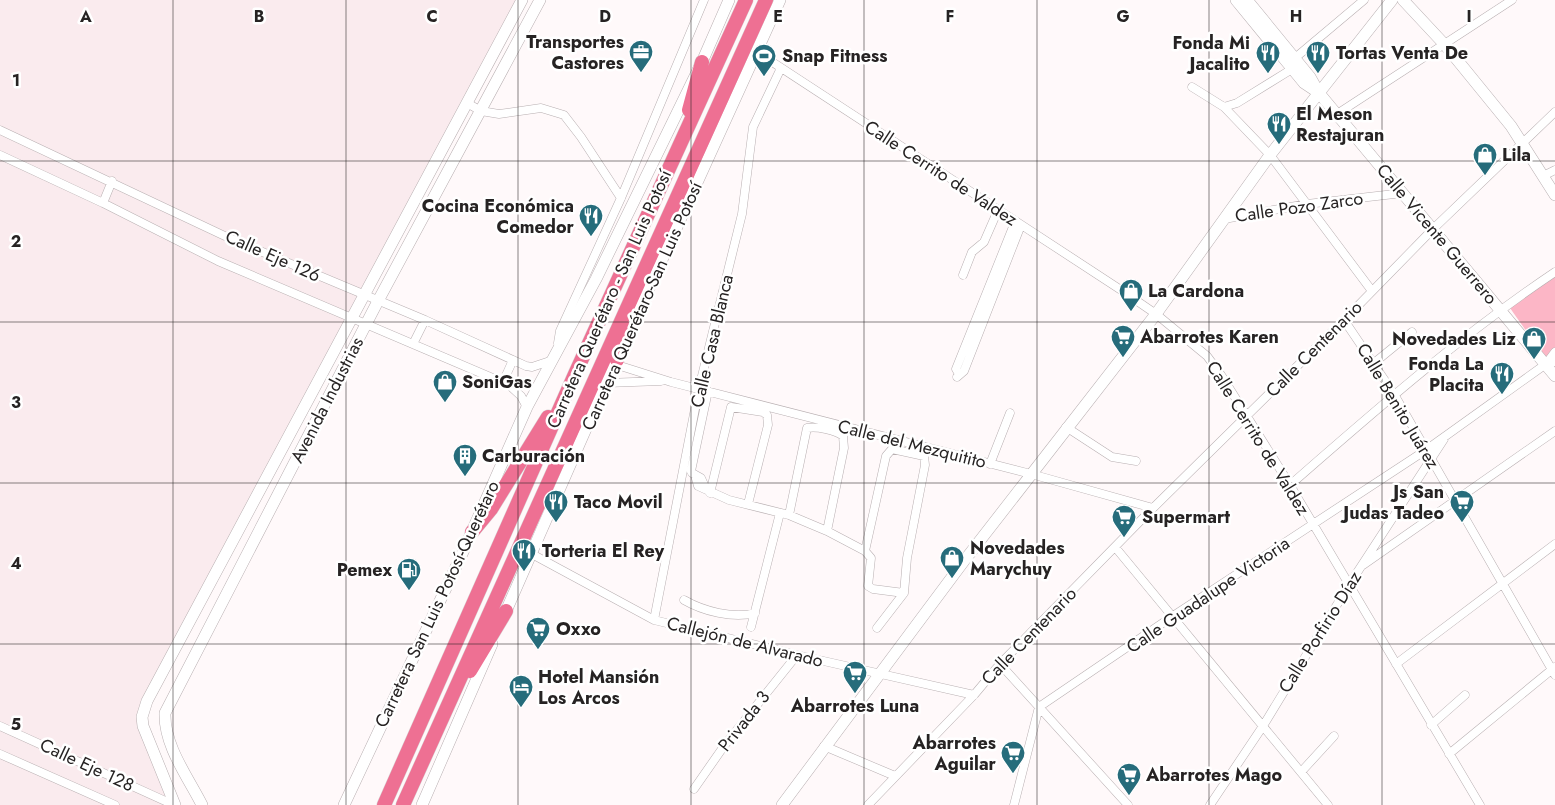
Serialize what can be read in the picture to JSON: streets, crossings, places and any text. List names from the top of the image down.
{
  "streets": {
    "highway": ["Carretera Querétaro - San Luis Potosí"],
    "main road": [
      "Calle Vicente Guerrero",
      "Carretera Querétaro-San Luis Potosí",
      "Avenida Industrias",
      "Carretera San Luis Potosí-Querétaro"
    ],
    "street": [
      "Calle Cerrito de Valdez",
      "Calle Pozo Zarco",
      "Calle Eje 126",
      "Calle Casa Blanca",
      "Calle Centenario",
      "Calle Benito Juárez",
      "Calle del Mezquitito",
      "Calle Guadalupe Victoria",
      "Calle Porfirio Díaz",
      "Callejón de Alvarado",
      "Privada 3",
      "Calle Eje 128"
    ]
  },
  "crossings": [
    ["Calle Cerrito de Valdez", "Carretera Querétaro-San Luis Potosí"],
    ["Calle Cerrito de Valdez", "Calle Casa Blanca"],
    ["Calle Cerrito de Valdez", "Calle Centenario"],
    ["Calle Cerrito de Valdez", "Calle Guadalupe Victoria"],
    ["Calle Cerrito de Valdez", "Calle Porfirio Díaz"],
    ["Calle Pozo Zarco", "Calle Vicente Guerrero"],
    ["Calle Vicente Guerrero", "Calle Centenario"],
    ["Calle Vicente Guerrero", "Calle Guadalupe Victoria"],
    ["Calle Eje 126", "Avenida Industrias"],
    ["Calle Eje 126", "Carretera San Luis Potosí-Querétaro"],
    ["Carretera Querétaro-San Luis Potosí", "Calle del Mezquitito"],
    ["Carretera Querétaro-San Luis Potosí", "Callejón de Alvarado"],
    ["Calle Casa Blanca", "Calle del Mezquitito"],
    ["Calle Casa Blanca", "Callejón de Alvarado"],
    ["Calle Centenario", "Calle Benito Juárez"],
    ["Calle Centenario", "Calle del Mezquitito"],
    ["Calle Centenario", "Callejón de Alvarado"],
    ["Avenida Industrias", "Calle Eje 128"],
    ["Calle Benito Juárez", "Calle Guadalupe Victoria"],
    ["Calle Benito Juárez", "Calle Porfirio Díaz"],
    ["Calle Guadalupe Victoria", "Calle Porfirio Díaz"],
    ["Callejón de Alvarado", "Privada 3"]
  ],
  "places": {
    "office": ["Transportes Castores"],
    "restaurant": [
      "Fonda Mi Jacalito",
      "Tortas Venta De",
      "El Meson Restajuran",
      "Cocina Económica Comedor",
      "Fonda La Placita",
      "Taco Movil",
      "Torteria El Rey"
    ],
    "sports": ["Snap Fitness"],
    "shop": [
      "Lila",
      "La Cardona",
      "Novedades Liz",
      "SoniGas",
      "Novedades Marychuy"
    ],
    "supermarket": [
      "Abarrotes Karen",
      "Js San Judas Tadeo",
      "Supermart",
      "Oxxo",
      "Abarrotes Luna",
      "Abarrotes Aguilar",
      "Abarrotes Mago"
    ],
    "building": ["Carburación"],
    "fuel station": ["Pemex"],
    "hotel": ["Hotel Mansión Los Arcos"]
  },
  "grid": {
    "columns": [
      "A",
      "B",
      "C",
      "D",
      "E",
      "F",
      "G",
      "H",
      "I"
    ],
    "rows": [
      "1",
      "2",
      "3",
      "4",
      "5"
    ]
  }
}
